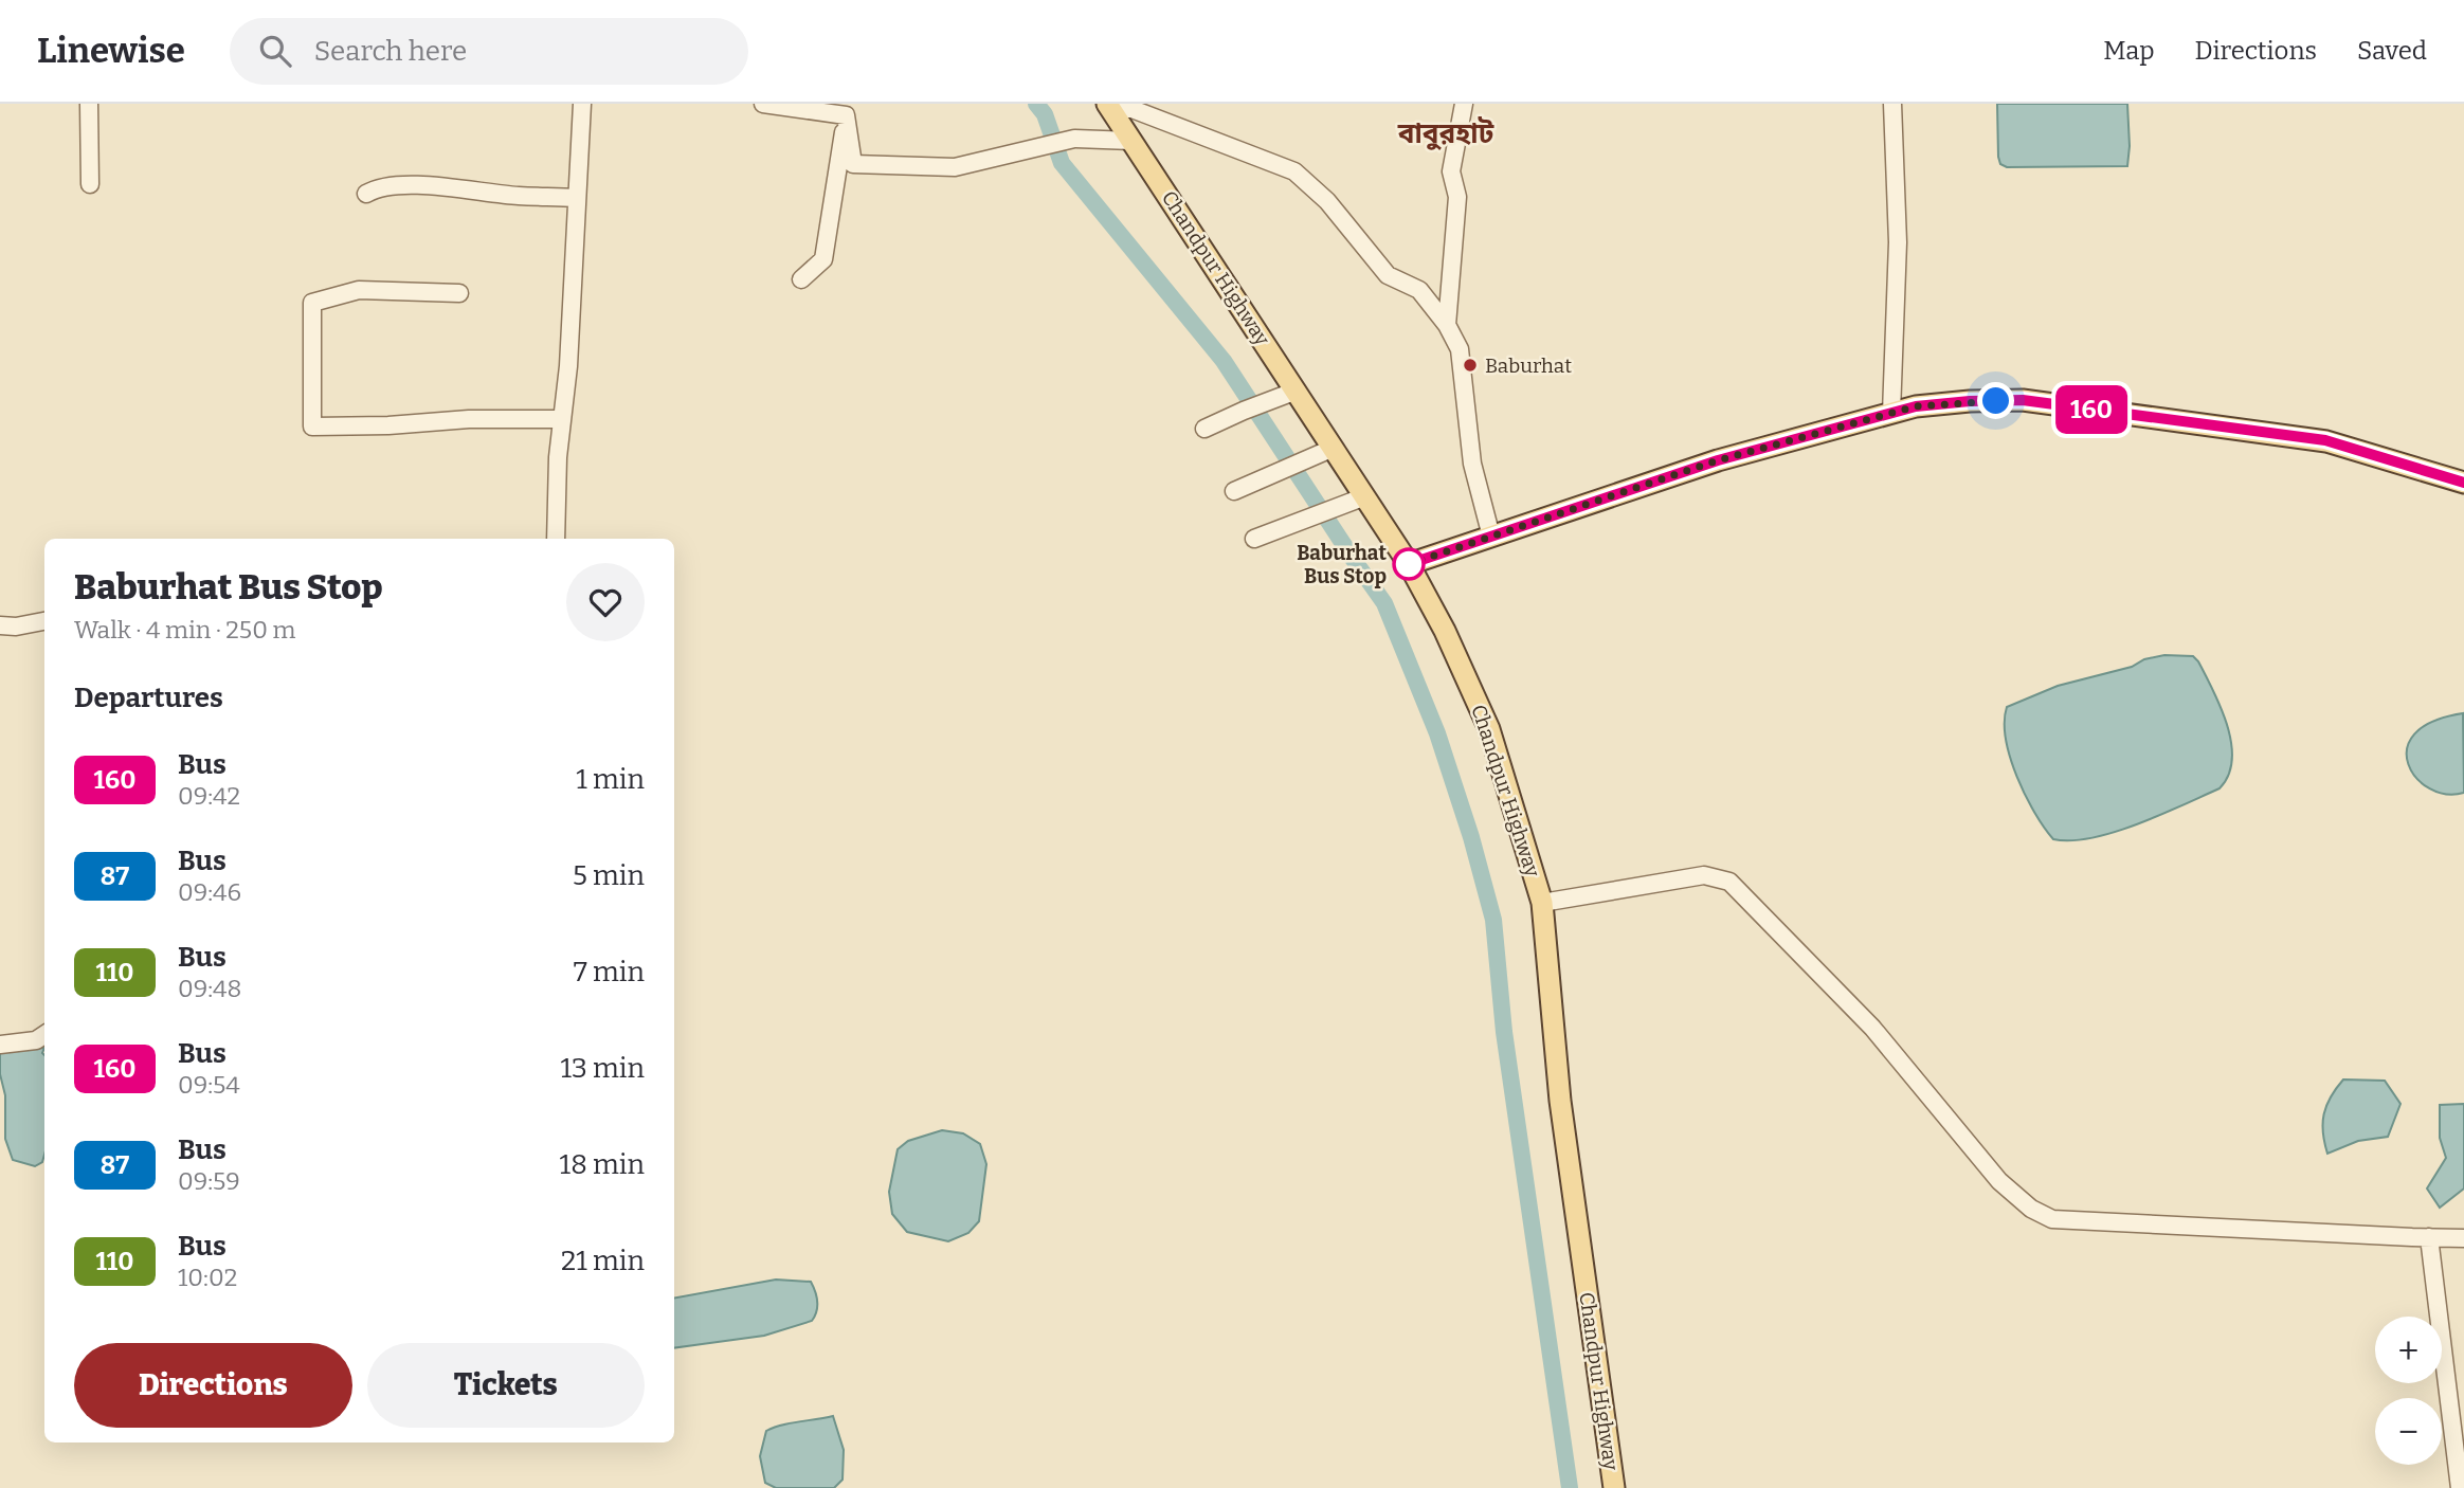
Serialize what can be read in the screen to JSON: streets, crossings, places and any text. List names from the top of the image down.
{
  "streets": {
    "main road": ["Chandpur Highway"]
  },
  "districts": ["বাবুরহাট"],
  "places": ["Baburhat", "Baburhat Bus Stop"],
  "lines": ["bus line 160"],
  "page": {
    "header": "Linewise",
    "search": "Search here",
    "nav": ["Map", "Directions", "Saved"],
    "on_map": "160",
    "heading": [
      ["Baburhat Bus Stop", "Walk · 4 min · 250 m"],
      "Departures"
    ],
    "list": [
      {
        "mark": "160",
        "name": "Bus",
        "note": "09:42",
        "value": "1 min"
      },
      {
        "mark": "87",
        "name": "Bus",
        "note": "09:46",
        "value": "5 min"
      },
      {
        "mark": "110",
        "name": "Bus",
        "note": "09:48",
        "value": "7 min"
      },
      {
        "mark": "160",
        "name": "Bus",
        "note": "09:54",
        "value": "13 min"
      },
      {
        "mark": "87",
        "name": "Bus",
        "note": "09:59",
        "value": "18 min"
      },
      {
        "mark": "110",
        "name": "Bus",
        "note": "10:02",
        "value": "21 min"
      }
    ],
    "map_buttons": ["+", "−"],
    "buttons": ["Directions", "Tickets"]
  }
}
